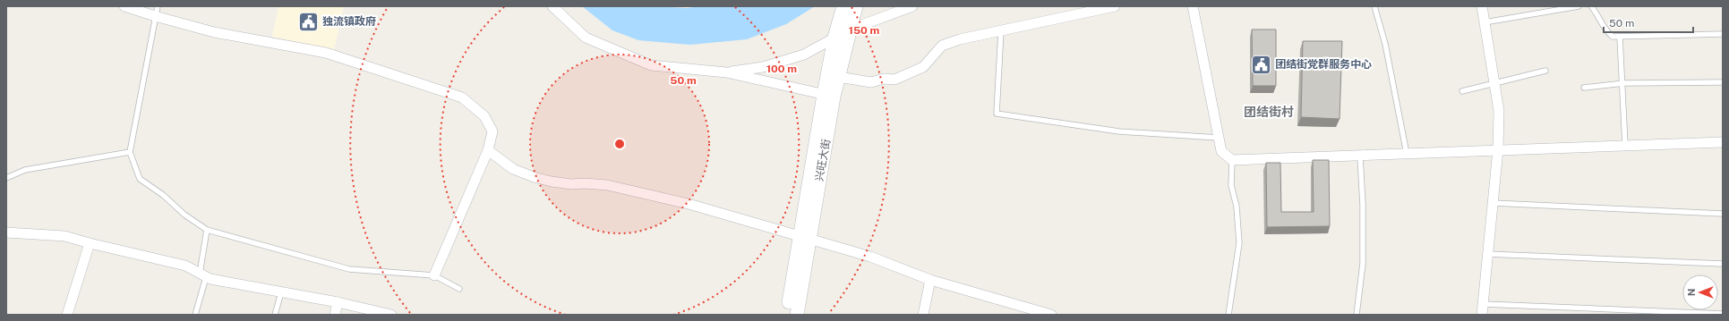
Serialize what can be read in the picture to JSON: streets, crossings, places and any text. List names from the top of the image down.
{
  "streets": {
    "street": ["兴旺大街"]
  },
  "districts": ["团结街村"],
  "places": {
    "public building": ["独流镇政府", "团结街党群服务中心"]
  },
  "scale_bar": "50 m",
  "north": "left",
  "rings": ["150 m", "100 m", "50 m"]
}
